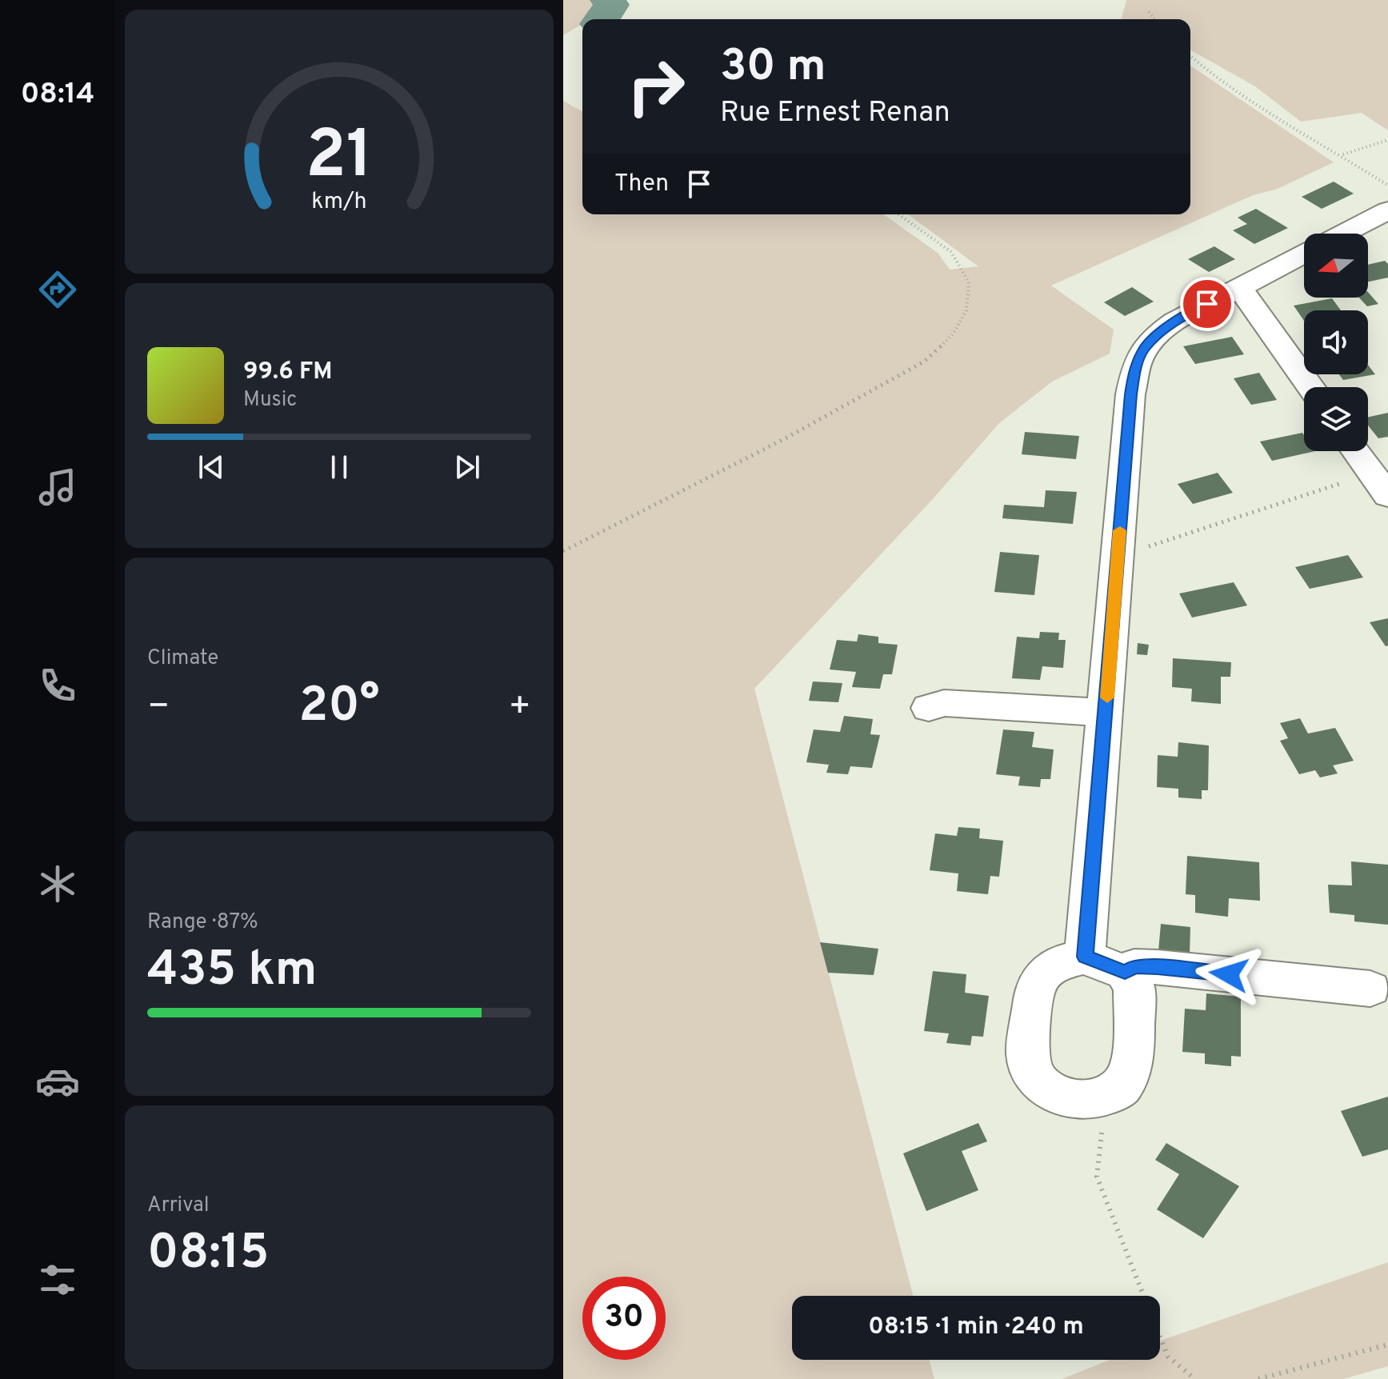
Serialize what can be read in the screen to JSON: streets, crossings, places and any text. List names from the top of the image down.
{
  "north": "left",
  "page": {
    "tabs": "08:14",
    "turn": ["30 m", "Rue Ernest Renan"],
    "then": "Then",
    "song": ["99.6 FM", "Music"],
    "tile": [
      "Climate",
      ["Range · 87%", "435 km"],
      ["Arrival", "08:15"]
    ],
    "heat": ["−", "20°", "+"],
    "limit": "30",
    "trip": "08:15 · 1 min · 240 m",
    "gauge": ["21", "km/h"]
  }
}
